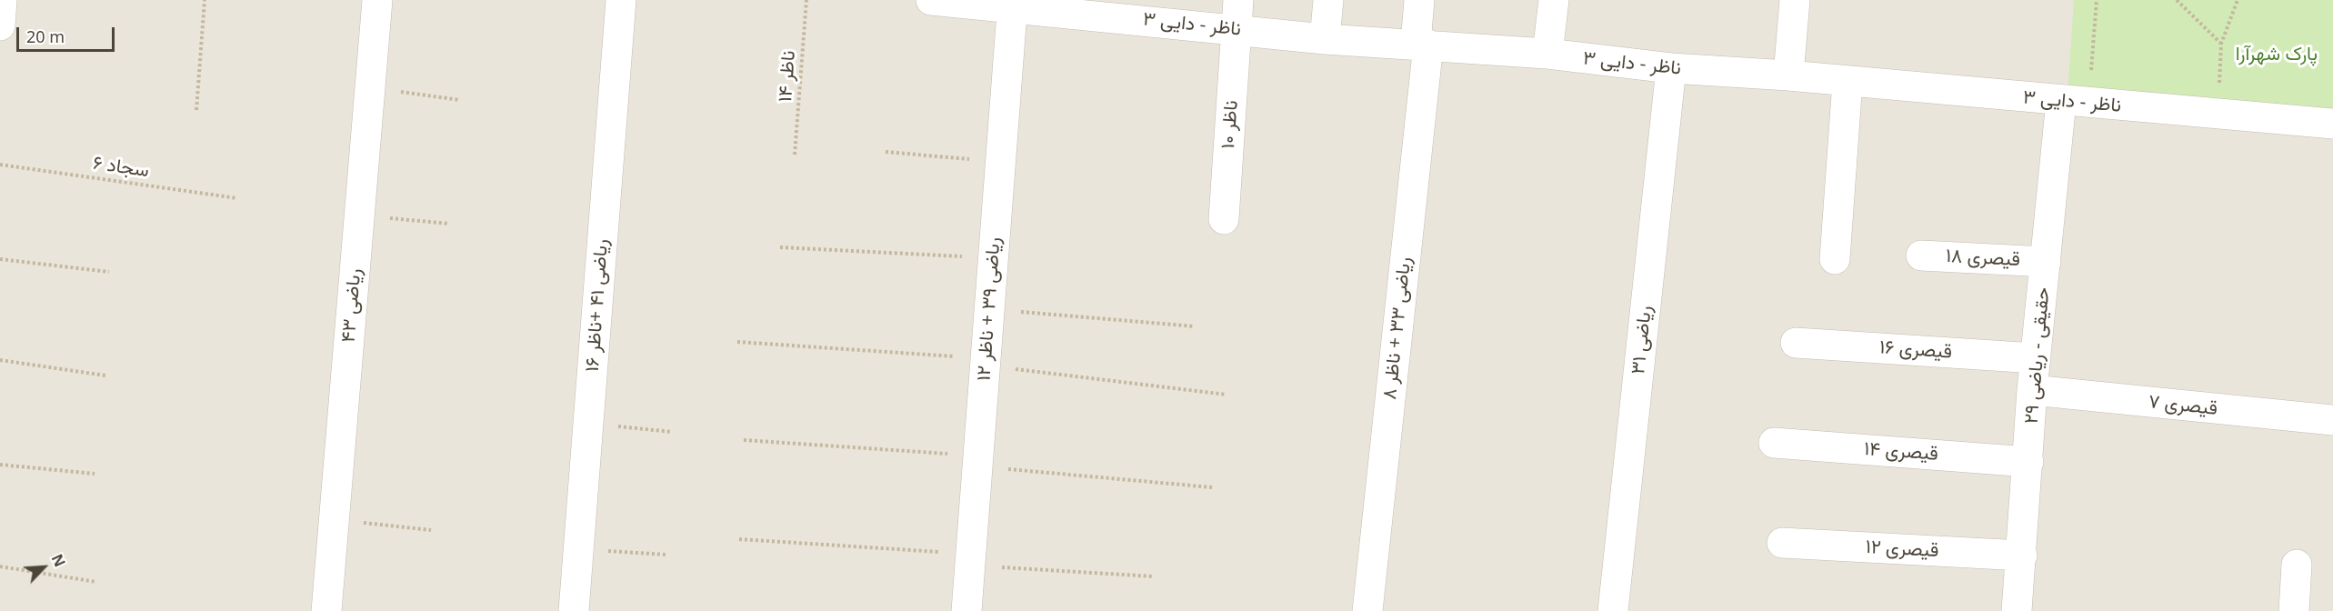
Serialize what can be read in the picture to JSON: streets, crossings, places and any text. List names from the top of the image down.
{
  "streets": {
    "street": [
      "ناظر - دایی ۳",
      "ناظر ۱۰",
      "قیصری ۱۸",
      "ریاضی ۴۳",
      "ریاضی ۴۱ +ناظر ۱۶",
      "ریاضی ۳۹ + ناظر ۱۲",
      "ریاضی ۳۳ + ناظر ۸",
      "ریاضی ۳۱",
      "قیصری ۱۶",
      "حقیقی - ریاضی ۲۹",
      "قیصری ۷",
      "قیصری ۱۴",
      "قیصری ۱۲"
    ],
    "path": ["ناظر ۱۴", "سجاد ۶"]
  },
  "crossings": [
    ["ناظر - دایی ۳", "ناظر ۱۰"],
    ["ناظر - دایی ۳", "ریاضی ۳۹ + ناظر ۱۲"],
    ["ناظر - دایی ۳", "ریاضی ۳۳ + ناظر ۸"],
    ["ناظر - دایی ۳", "ریاضی ۳۱"],
    ["ناظر - دایی ۳", "حقیقی - ریاضی ۲۹"],
    ["قیصری ۱۸", "حقیقی - ریاضی ۲۹"],
    ["قیصری ۱۶", "حقیقی - ریاضی ۲۹"],
    ["حقیقی - ریاضی ۲۹", "قیصری ۷"],
    ["حقیقی - ریاضی ۲۹", "قیصری ۱۴"],
    ["حقیقی - ریاضی ۲۹", "قیصری ۱۲"]
  ],
  "parks": ["پارک شهرآرا"],
  "scale_bar": "20 m",
  "north": "top right"
}
